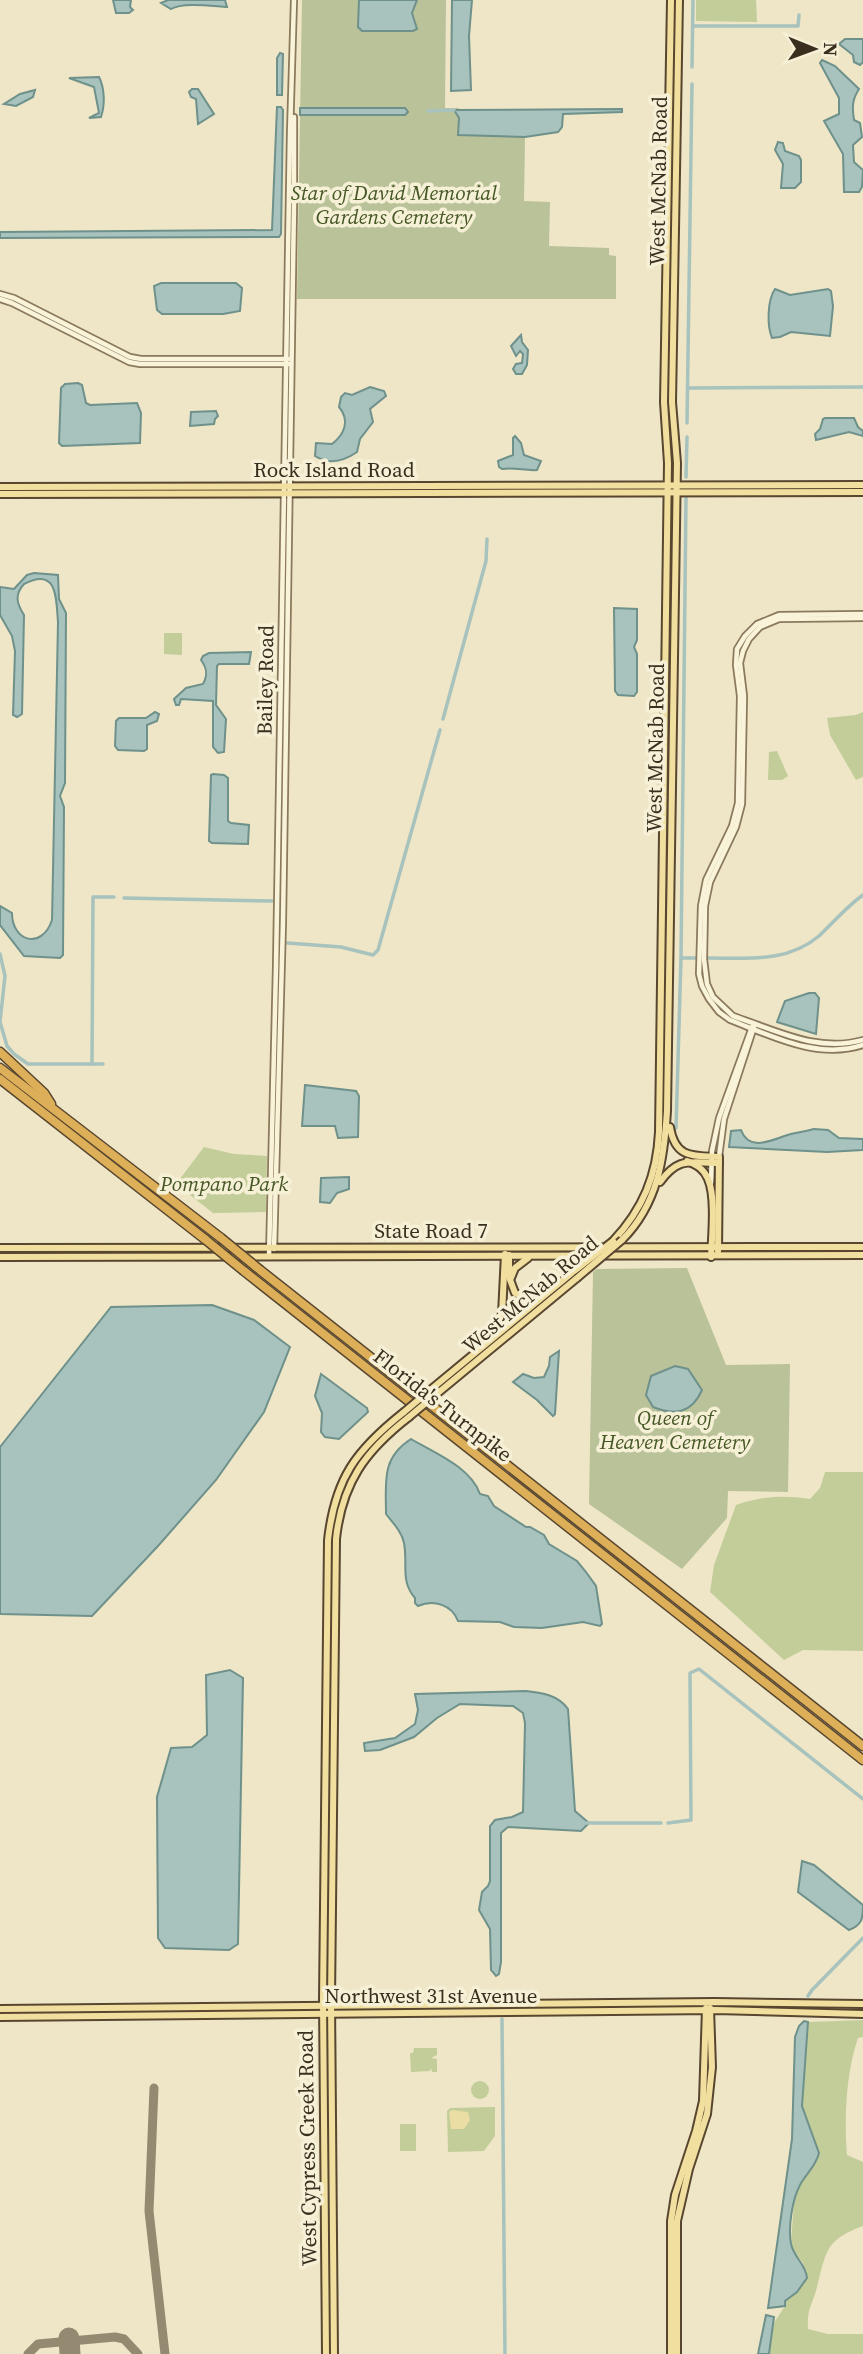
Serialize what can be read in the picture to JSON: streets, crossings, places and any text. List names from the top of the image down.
{
  "streets": {
    "highway": ["Florida's Turnpike"],
    "main road": [
      "West McNab Road",
      "Rock Island Road",
      "State Road 7",
      "Northwest 31st Avenue",
      "West Cypress Creek Road"
    ],
    "street": ["Bailey Road"]
  },
  "crossings": [
    ["West McNab Road", "Rock Island Road"],
    ["West McNab Road", "West Cypress Creek Road"],
    ["Rock Island Road", "Bailey Road"],
    ["Bailey Road", "State Road 7"],
    ["Northwest 31st Avenue", "West Cypress Creek Road"]
  ],
  "parks": ["Star of David Memorial Gardens Cemetery", "Pompano Park", "Queen of Heaven Cemetery"],
  "north": "right"
}
